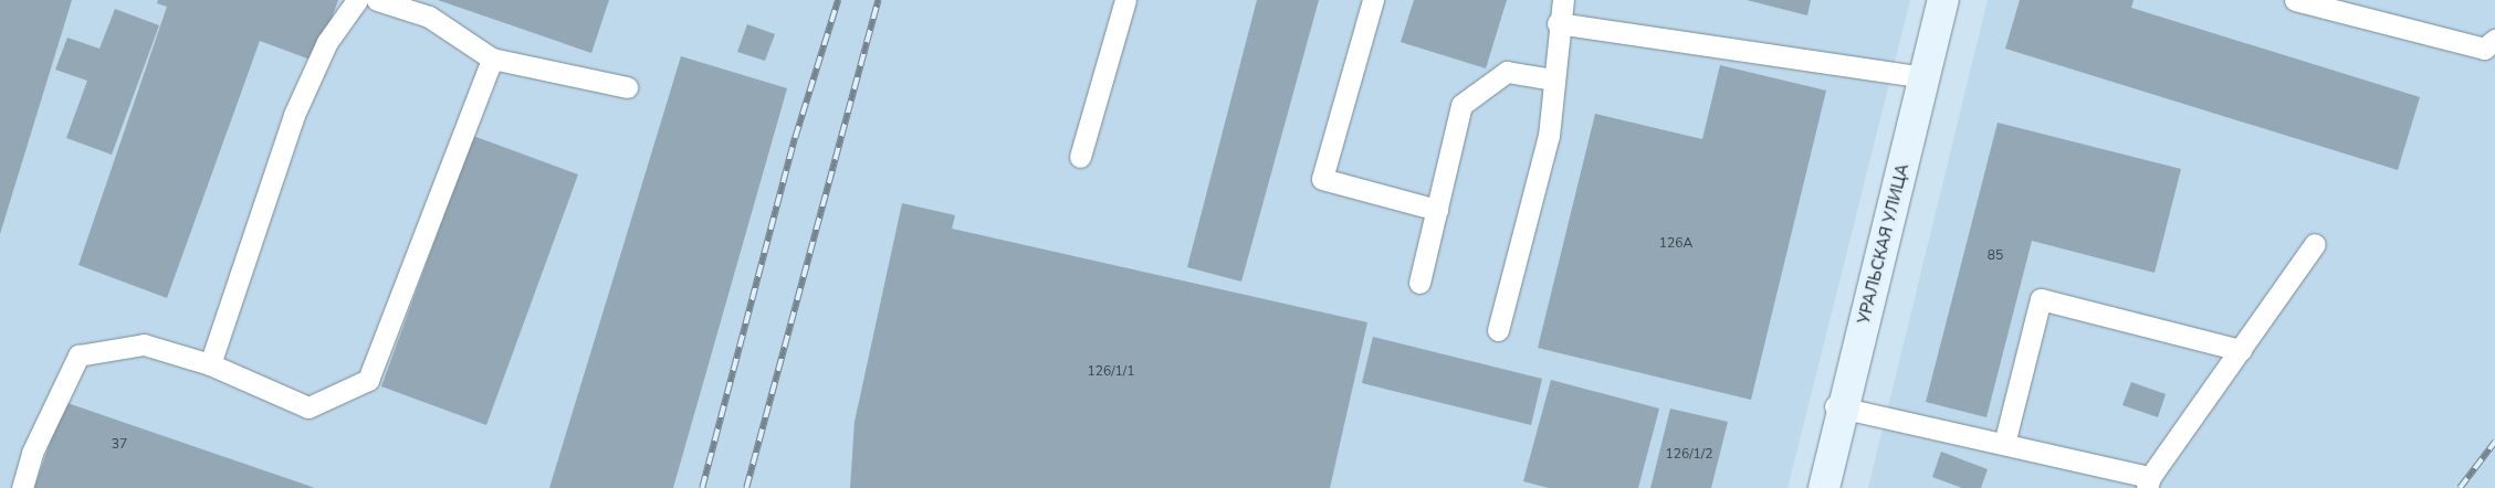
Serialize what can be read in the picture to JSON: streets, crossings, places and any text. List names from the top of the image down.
{
  "streets": {
    "main road": ["УРАЛЬСКАЯ УЛИЦА"]
  },
  "house_numbers": [
    "126А",
    "85",
    "126/1/1",
    "37",
    "126/1/2"
  ]
}
